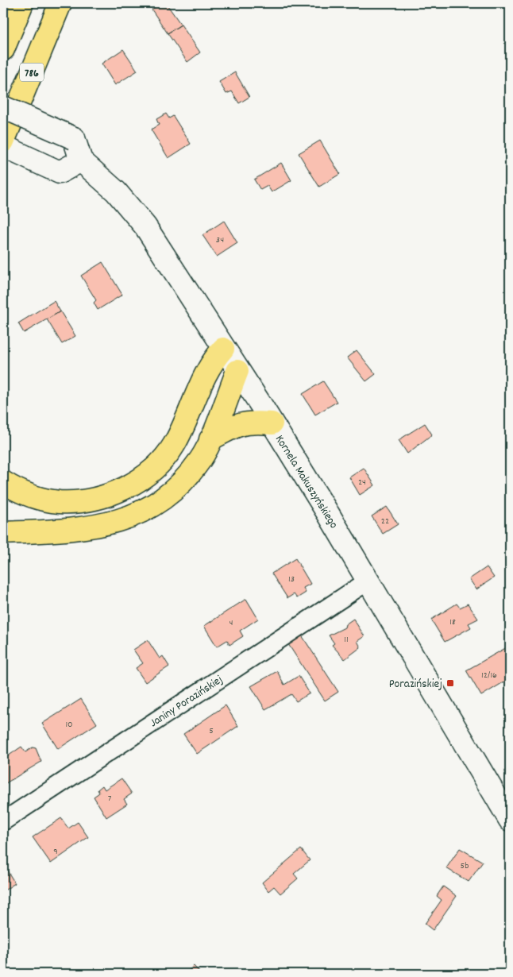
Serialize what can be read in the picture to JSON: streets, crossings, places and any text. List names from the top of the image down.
{
  "streets": {
    "main road": ["786"],
    "street": ["Kornela Makuszyńskiego", "Janiny Porazińskiej"]
  },
  "crossings": [
    ["Kornela Makuszyńskiego", "Janiny Porazińskiej"]
  ],
  "places": {
    "transit": ["Porazińskiej"]
  },
  "house_numbers": [
    "34",
    "24",
    "22",
    "13",
    "18",
    "4",
    "11",
    "12/16",
    "10",
    "5",
    "7",
    "9",
    "5b"
  ]
}
